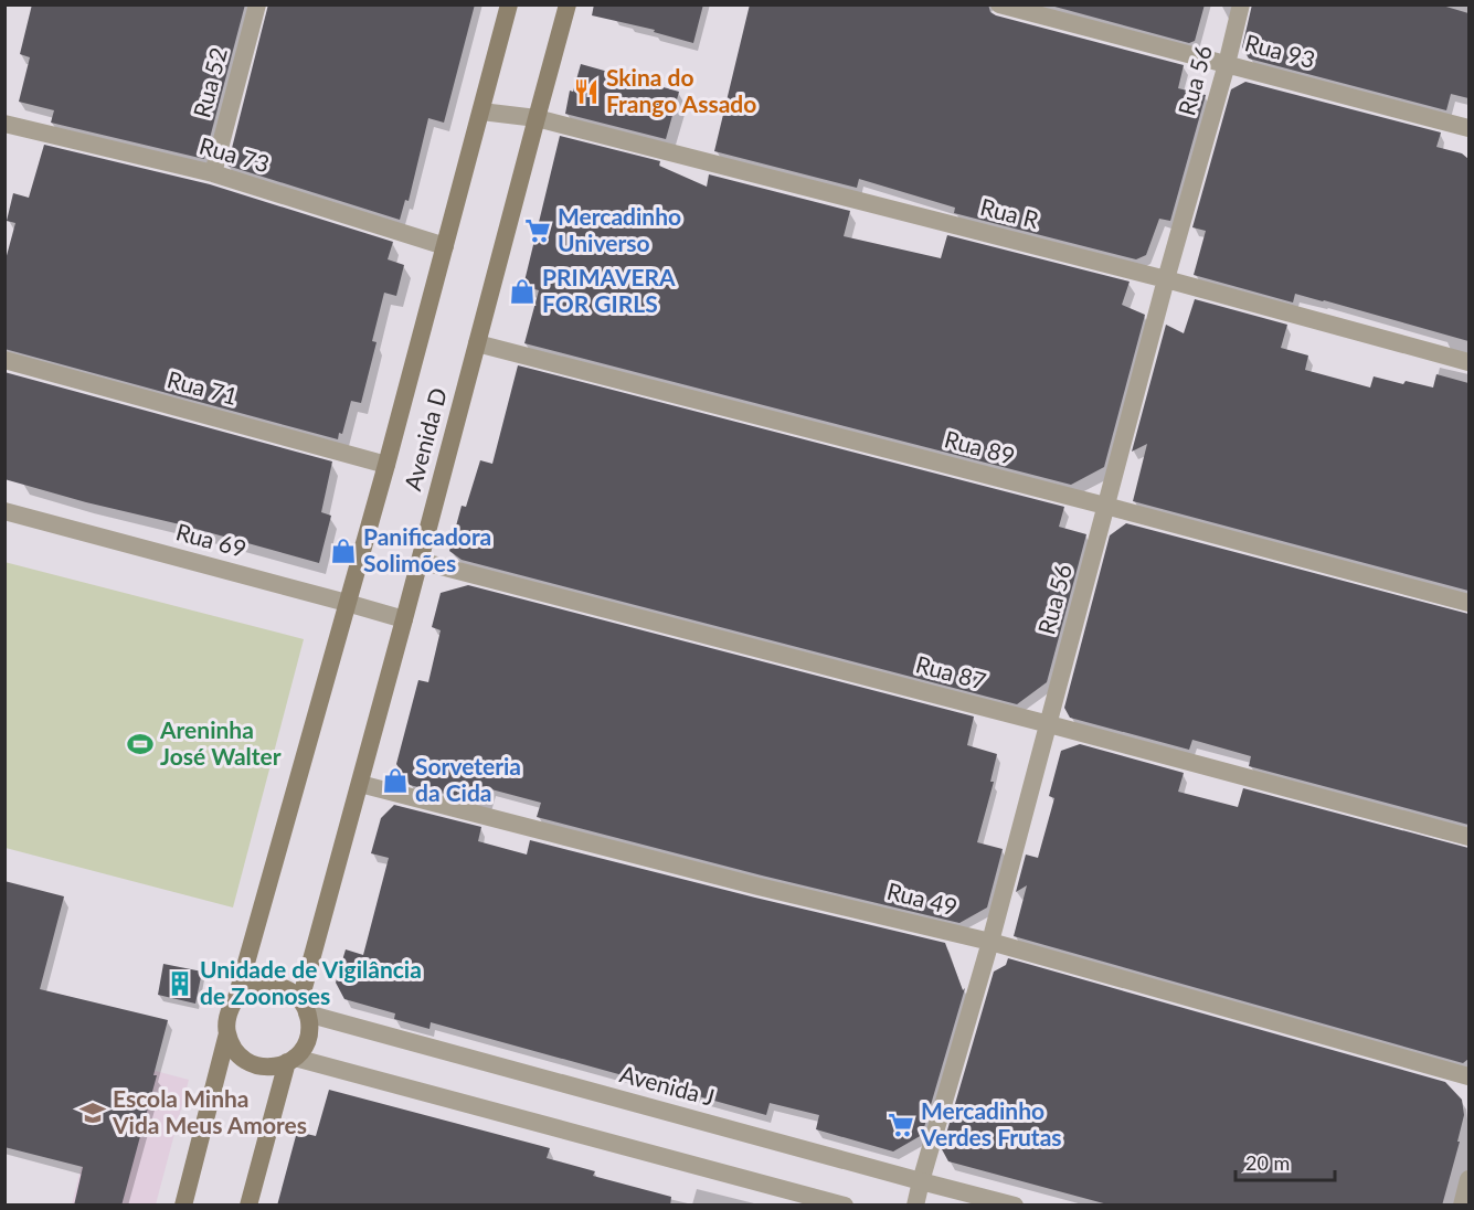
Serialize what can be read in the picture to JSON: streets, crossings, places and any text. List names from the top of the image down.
{
  "streets": {
    "main road": ["Avenida D"],
    "street": [
      "Rua 93",
      "Rua 56",
      "Rua 52",
      "Rua 73",
      "Rua R",
      "Rua 71",
      "Rua 89",
      "Rua 69",
      "Rua 87",
      "Rua 49",
      "Avenida J"
    ]
  },
  "crossings": [
    ["Rua 93", "Rua 56"],
    ["Rua 56", "Rua R"],
    ["Rua 56", "Rua 89"],
    ["Rua 56", "Rua 87"],
    ["Rua 56", "Rua 49"],
    ["Rua 56", "Avenida J"],
    ["Rua 52", "Rua 73"],
    ["Rua 73", "Avenida D"],
    ["Rua R", "Avenida D"],
    ["Rua 71", "Avenida D"],
    ["Avenida D", "Rua 89"],
    ["Avenida D", "Rua 69"],
    ["Avenida D", "Rua 87"],
    ["Avenida D", "Rua 49"],
    ["Avenida D", "Avenida J"]
  ],
  "places": {
    "restaurant": ["Skina do Frango Assado"],
    "supermarket": ["Mercadinho Universo", "Mercadinho Verdes Frutas"],
    "shop": ["PRIMAVERA FOR GIRLS", "Panificadora Solimões", "Sorveteria da Cida"],
    "sports": ["Areninha José Walter"],
    "building": ["Unidade de Vigilância de Zoonoses"],
    "school or university": ["Escola Minha Vida Meus Amores"]
  },
  "scale_bar": "20 m"
}
